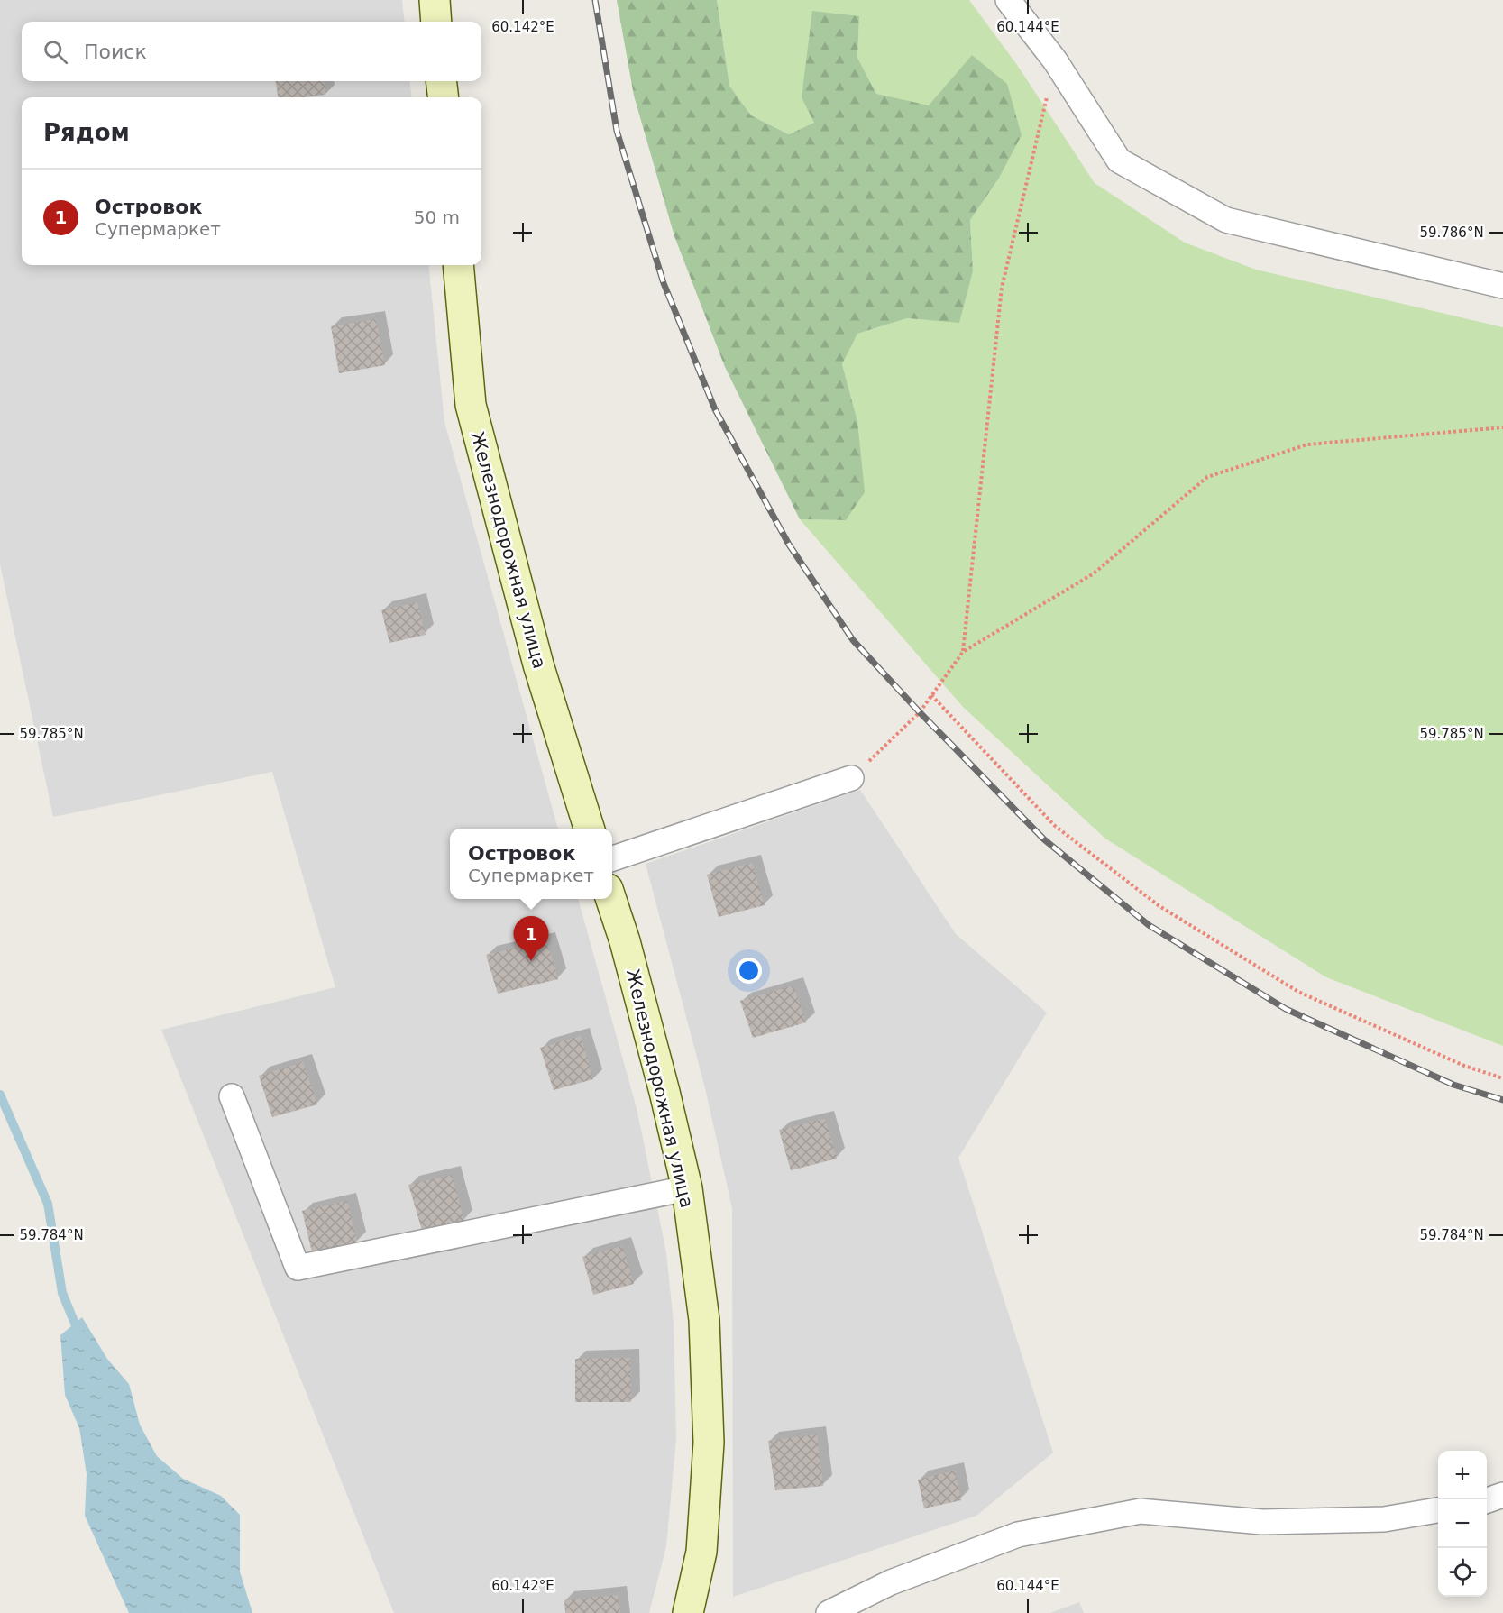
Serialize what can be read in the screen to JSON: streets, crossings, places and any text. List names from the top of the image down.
{
  "streets": {
    "main road": ["Железнодорожная улица"]
  },
  "page": {
    "search": "Поиск",
    "heading": "Рядом",
    "list": [
      {
        "mark": "1",
        "name": "Островок",
        "note": "Супермаркет",
        "value": "50 m"
      }
    ],
    "popup": ["Островок", "Супермаркет"],
    "pins": "1",
    "map_buttons": ["+", "−"]
  },
  "coordinates": [
    "60.142°E",
    "60.144°E",
    "59.786°N",
    "59.785°N",
    "59.784°N"
  ]
}
